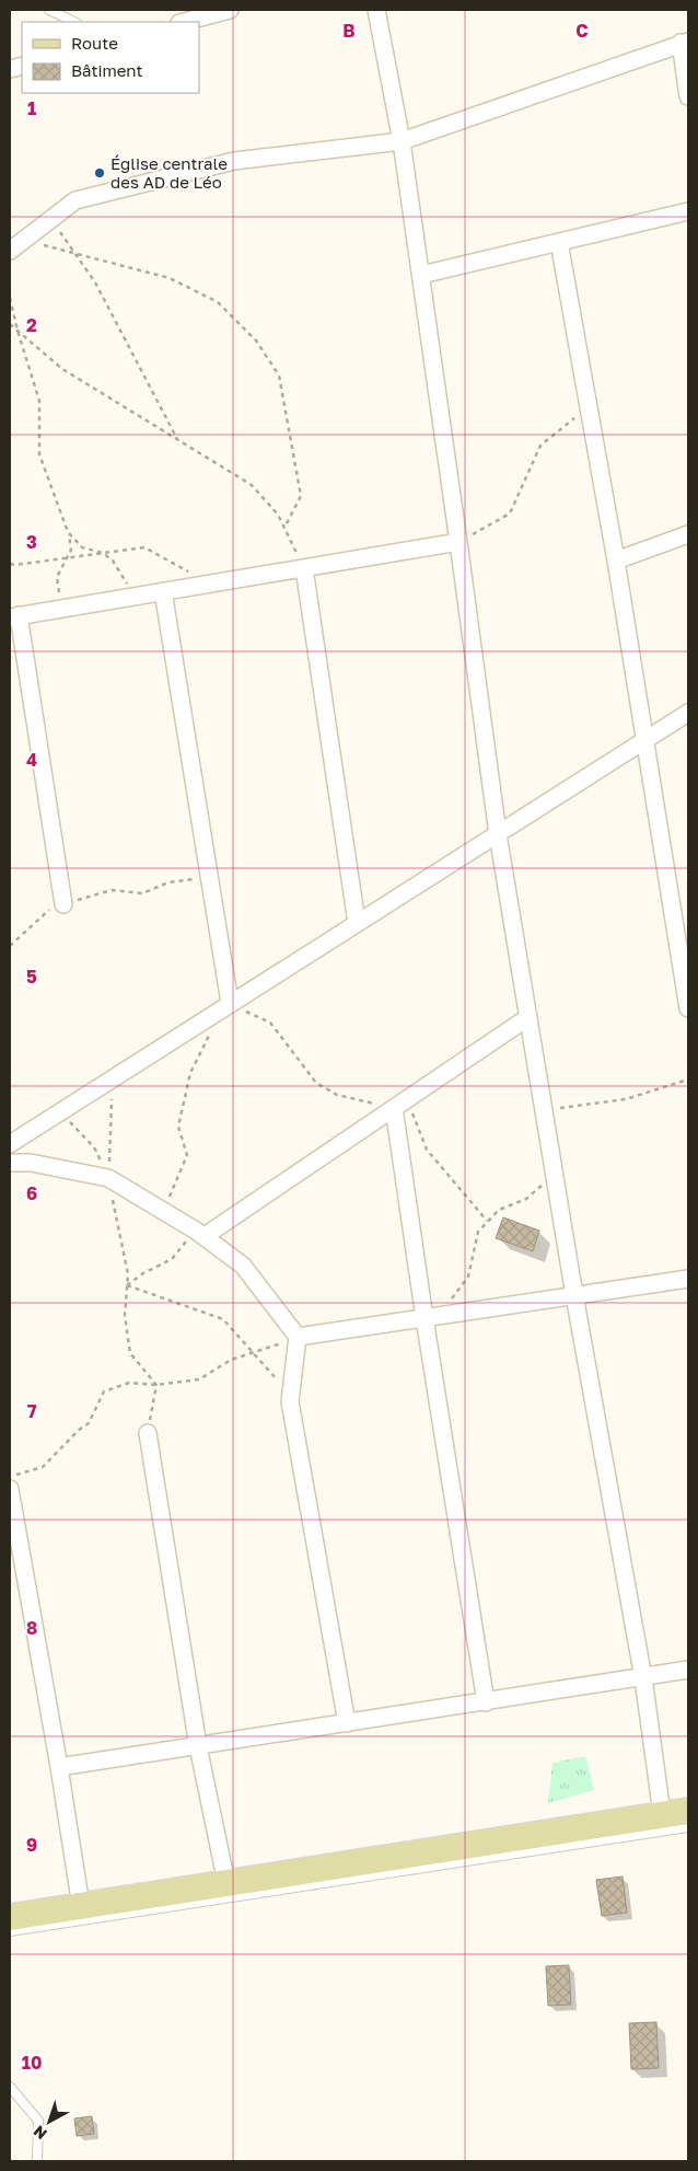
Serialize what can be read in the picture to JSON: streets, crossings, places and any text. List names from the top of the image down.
{
  "places": ["Église centrale des AD de Léo"],
  "legend": ["Route", "Bâtiment"],
  "north": "bottom left",
  "grid": {
    "columns": ["B", "C"],
    "rows": [
      "1",
      "2",
      "3",
      "4",
      "5",
      "6",
      "7",
      "8",
      "9",
      "10"
    ]
  }
}
